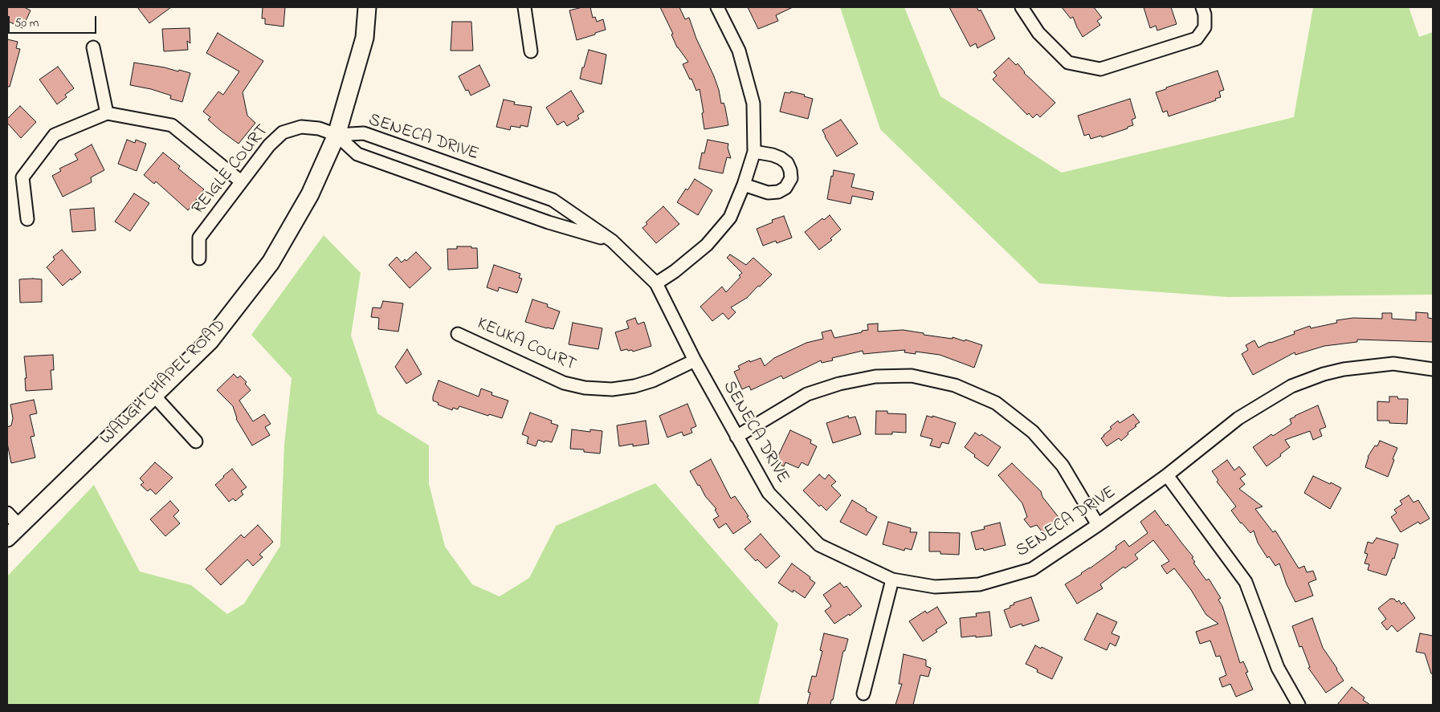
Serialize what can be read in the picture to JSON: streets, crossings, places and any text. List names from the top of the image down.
{
  "streets": {
    "main road": ["WAUGH CHAPEL ROAD"],
    "street": ["SENECA DRIVE", "REIGLE COURT", "KEUKA COURT"]
  },
  "crossings": [
    ["SENECA DRIVE", "REIGLE COURT"],
    ["SENECA DRIVE", "KEUKA COURT"],
    ["SENECA DRIVE", "WAUGH CHAPEL ROAD"],
    ["REIGLE COURT", "WAUGH CHAPEL ROAD"]
  ],
  "scale_bar": "50 m"
}
